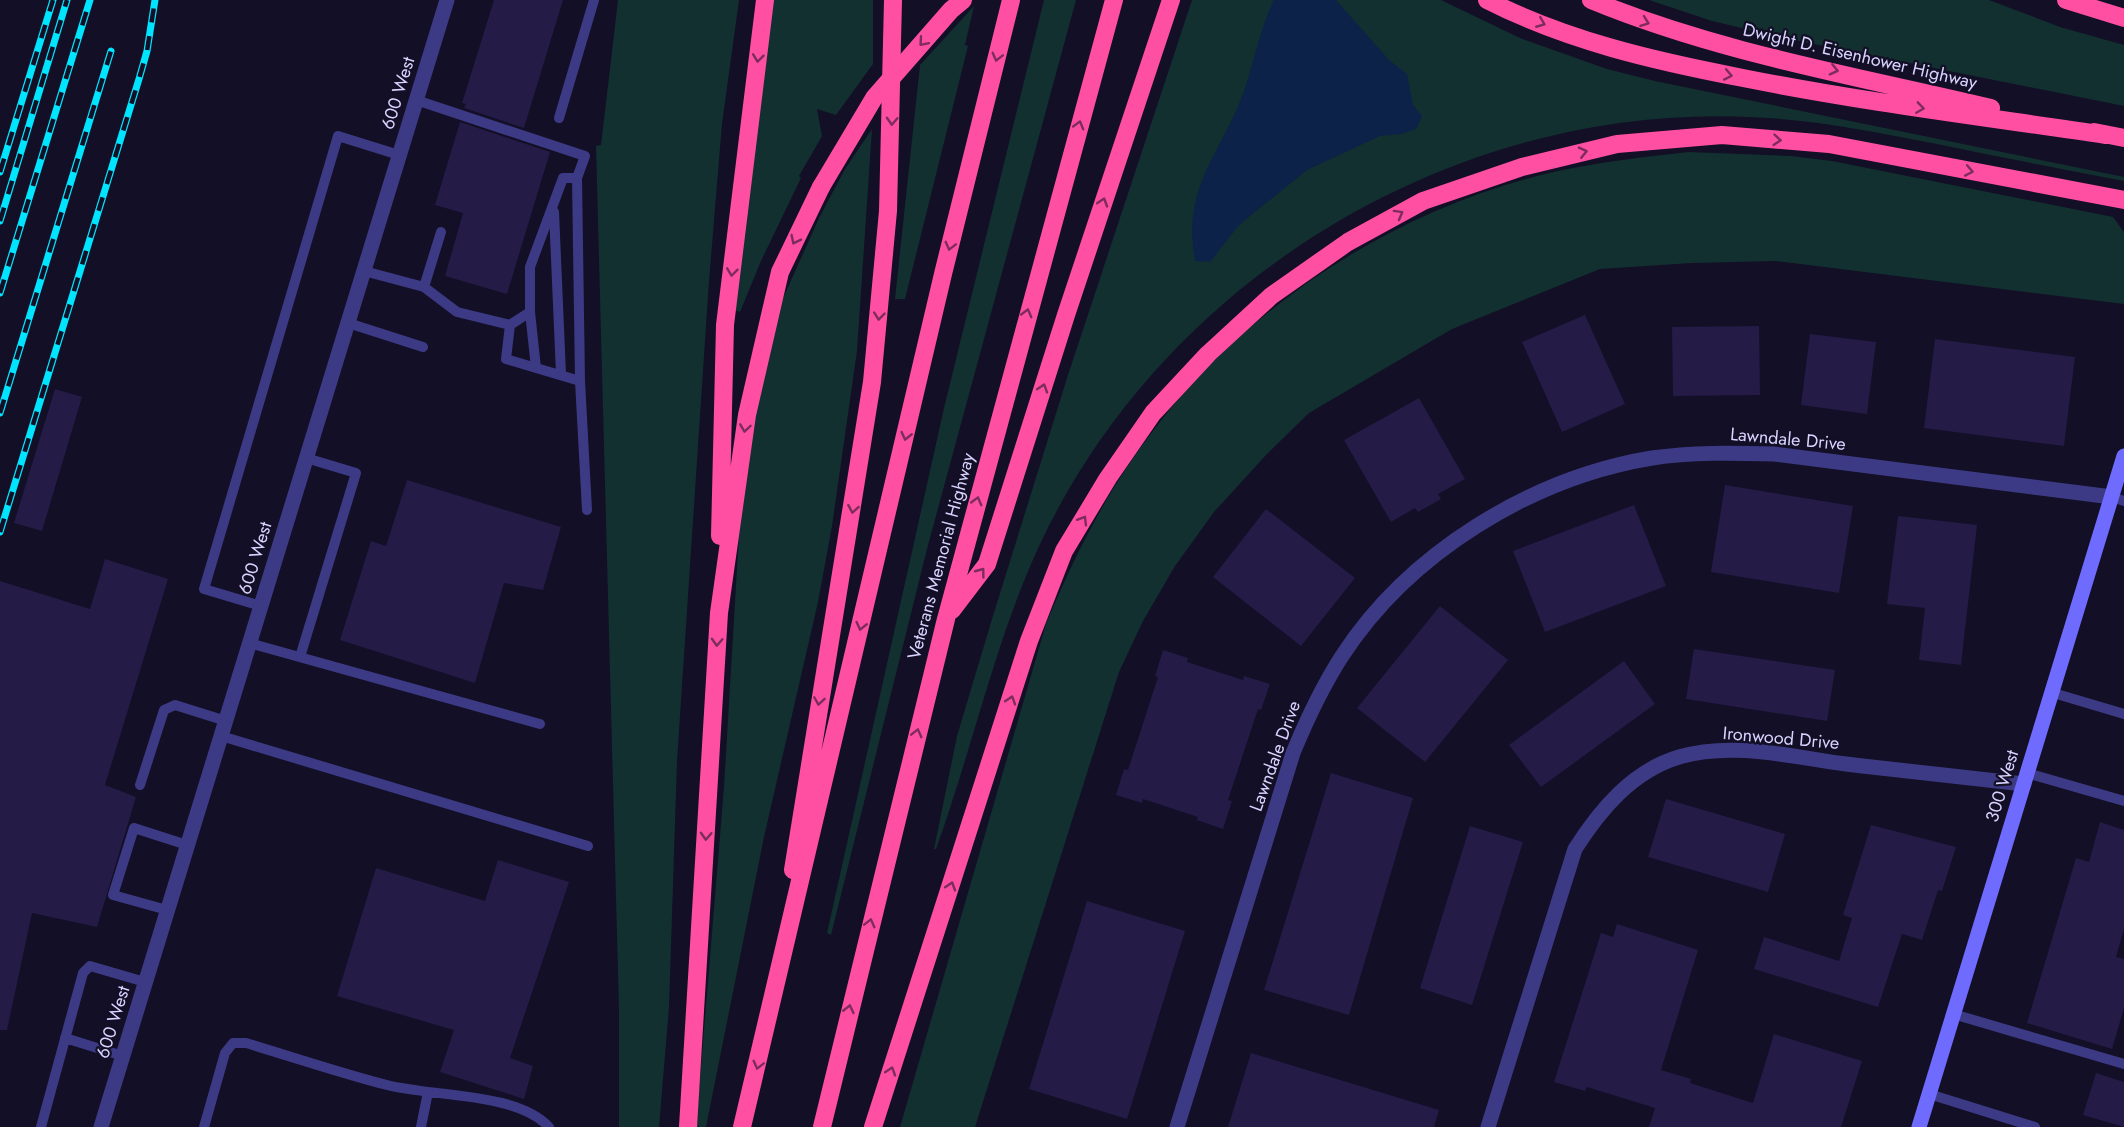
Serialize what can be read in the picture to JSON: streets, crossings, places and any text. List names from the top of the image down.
{
  "streets": {
    "highway": ["Dwight D. Eisenhower Highway", "Veterans Memorial Highway"],
    "main road": ["300 West"],
    "street": ["600 West", "Lawndale Drive", "Ironwood Drive"]
  },
  "crossings": [
    ["Lawndale Drive", "300 West"],
    ["Ironwood Drive", "300 West"]
  ]
}
